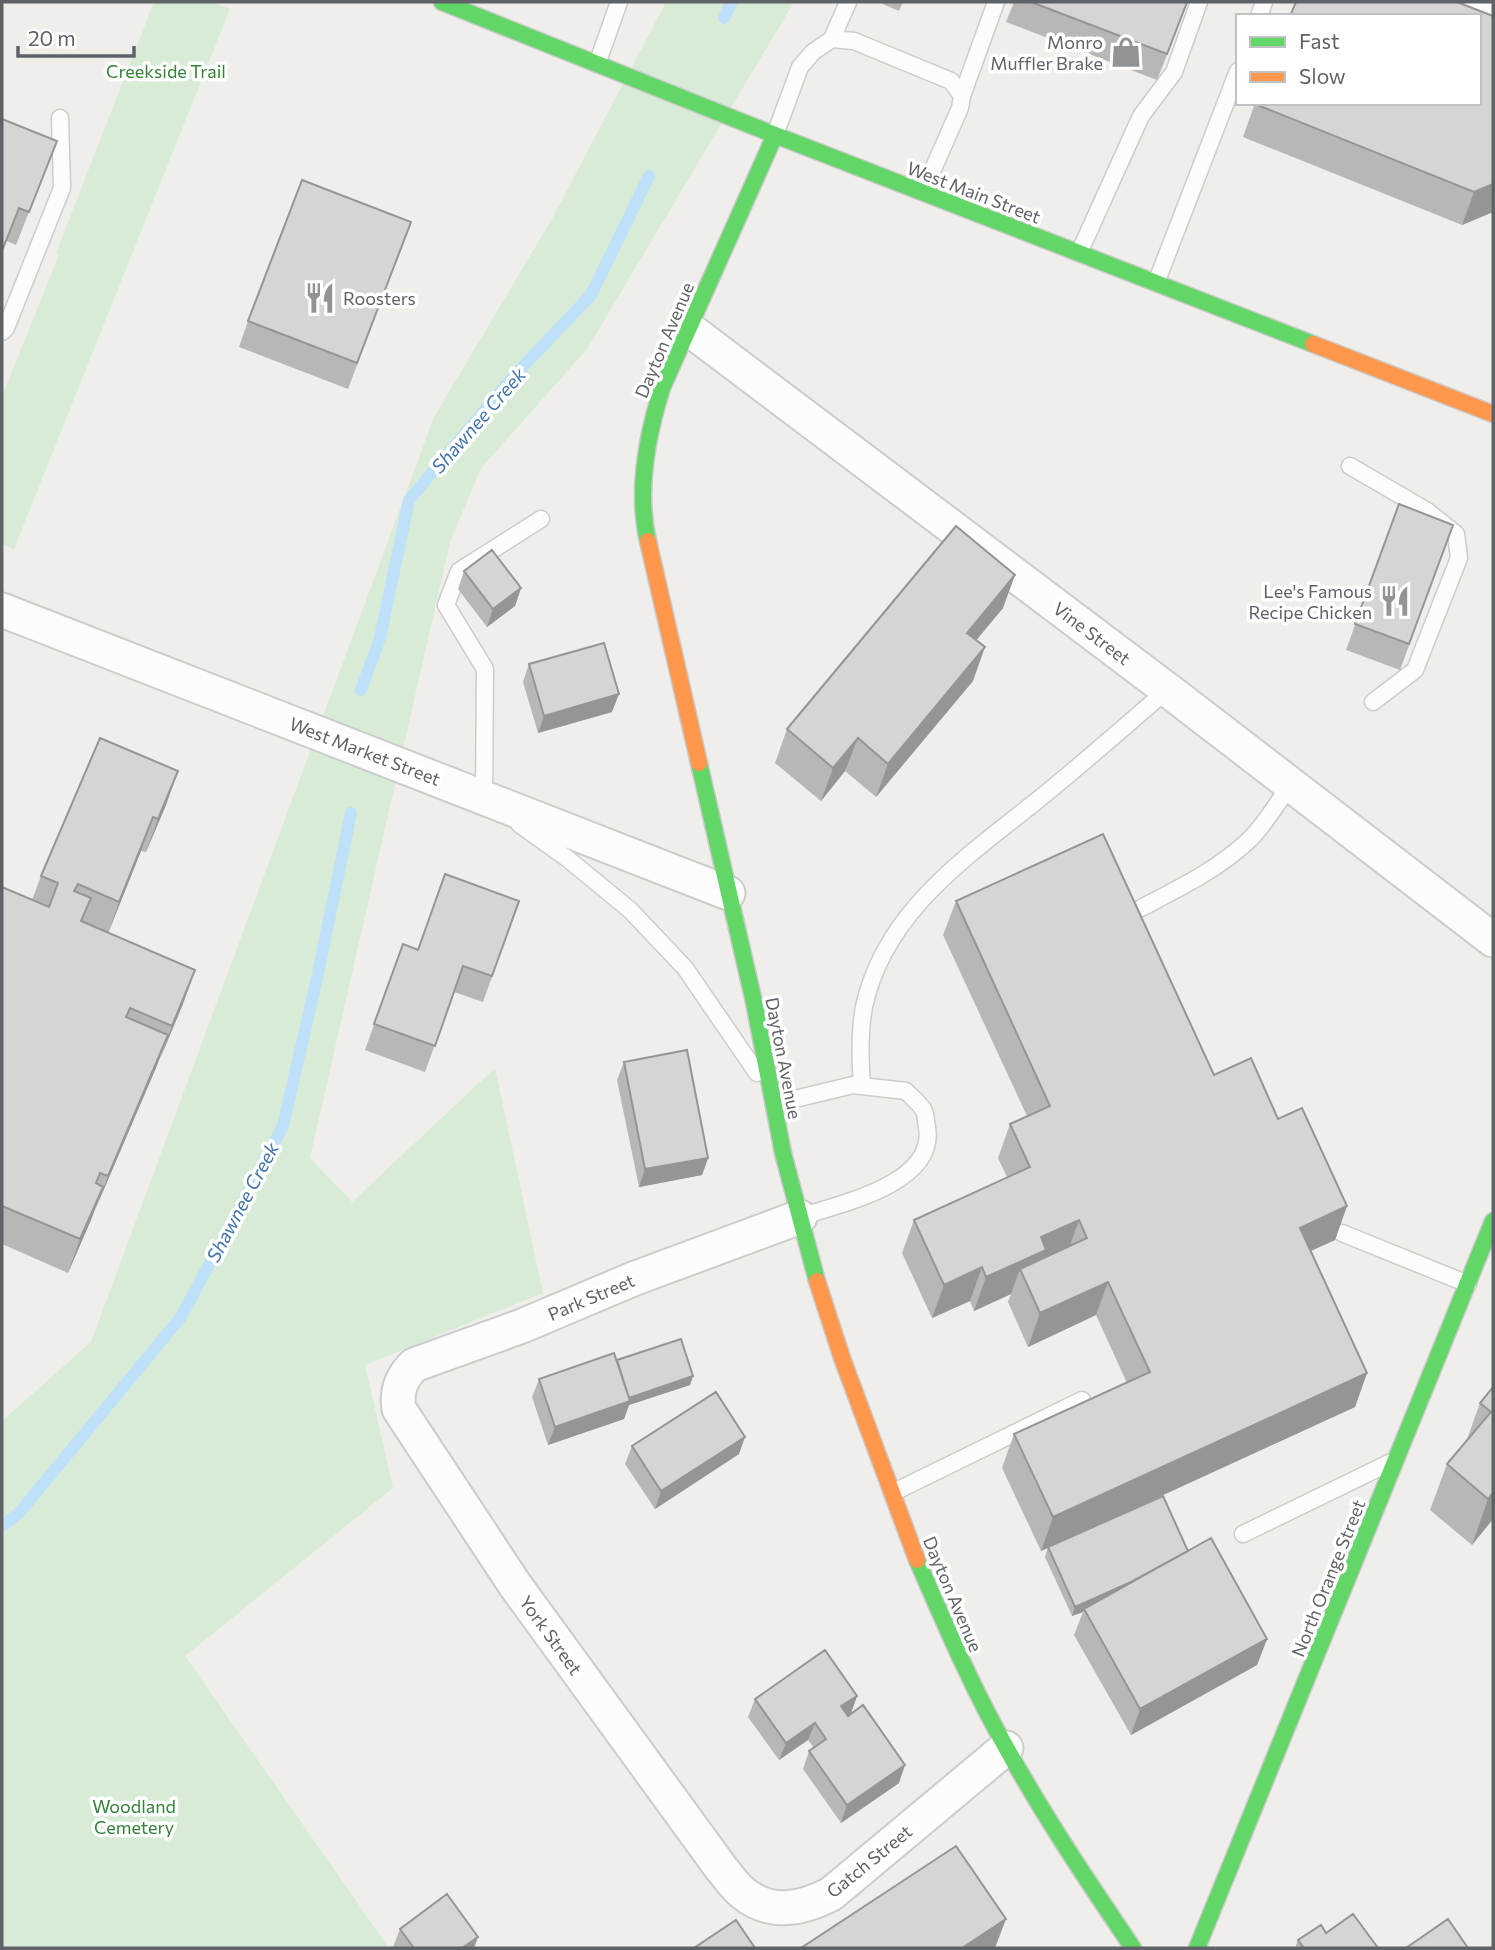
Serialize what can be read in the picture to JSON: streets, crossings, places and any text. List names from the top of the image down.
{
  "streets": {
    "main road": ["West Main Street", "Dayton Avenue", "North Orange Street"],
    "street": [
      "Vine Street",
      "West Market Street",
      "Park Street",
      "York Street",
      "Gatch Street"
    ]
  },
  "crossings": [
    ["West Main Street", "Dayton Avenue"],
    ["Dayton Avenue", "Vine Street"],
    ["Dayton Avenue", "West Market Street"],
    ["Dayton Avenue", "Park Street"],
    ["Dayton Avenue", "Gatch Street"],
    ["Park Street", "York Street"],
    ["York Street", "Gatch Street"]
  ],
  "water": ["Shawnee Creek"],
  "parks": ["Creekside Trail", "Woodland Cemetery"],
  "places": {
    "shop": ["Monro Muffler Brake"],
    "restaurant": ["Roosters", "Lee's Famous Recipe Chicken"]
  },
  "legend": ["Fast", "Slow"],
  "scale_bar": "20 m"
}
